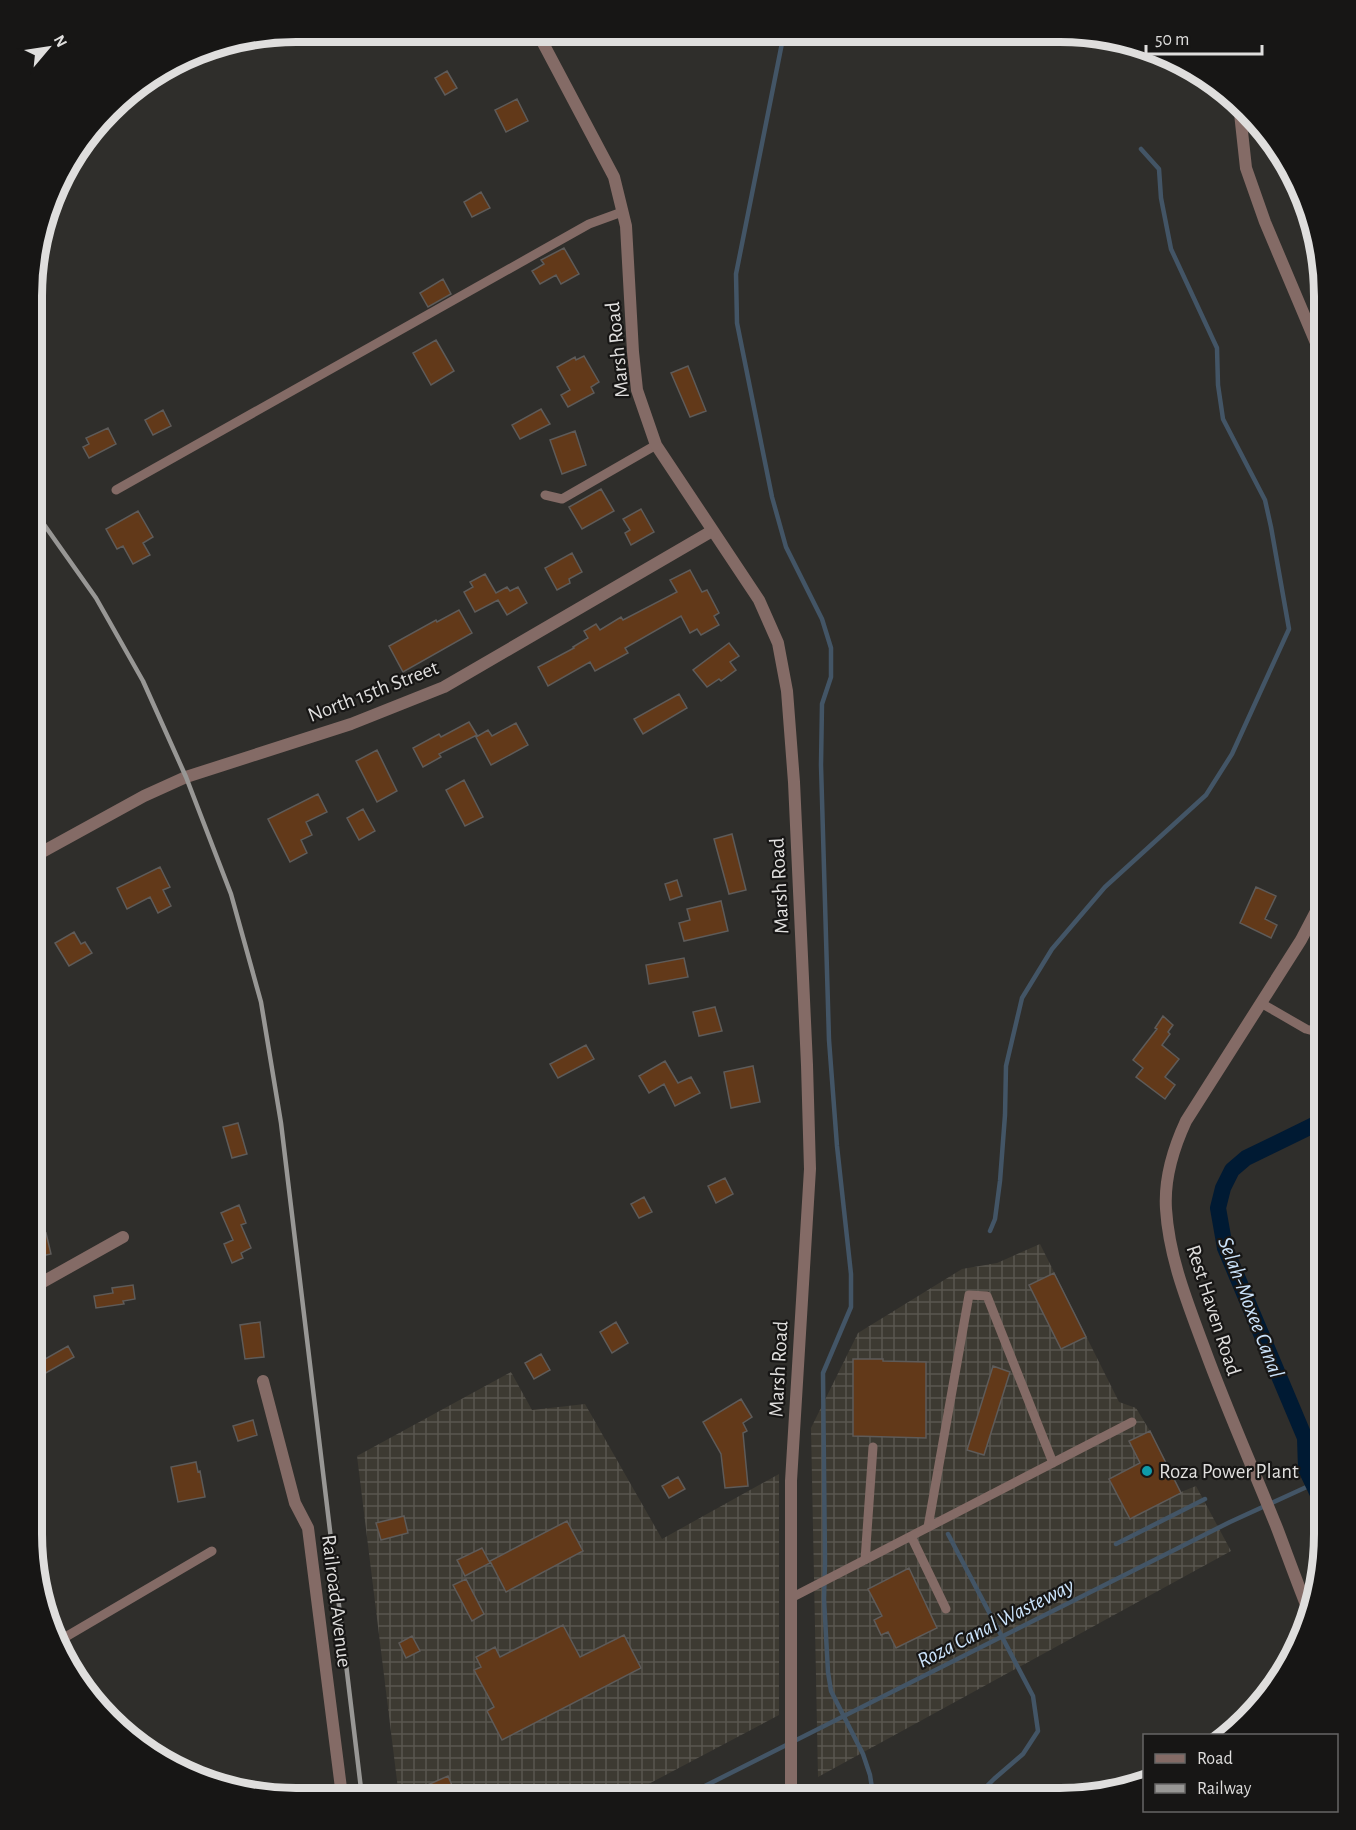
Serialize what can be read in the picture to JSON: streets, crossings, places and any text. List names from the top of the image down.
{
  "streets": {
    "street": [
      "Marsh Road",
      "North 15th Street",
      "Rest Haven Road",
      "Railroad Avenue"
    ]
  },
  "crossings": [
    ["Marsh Road", "North 15th Street"]
  ],
  "water": ["Selah-Moxee Canal", "Roza Canal Wasteway"],
  "places": ["Roza Power Plant"],
  "legend": ["Road", "Railway"],
  "scale_bar": "50 m",
  "north": "top right"
}
